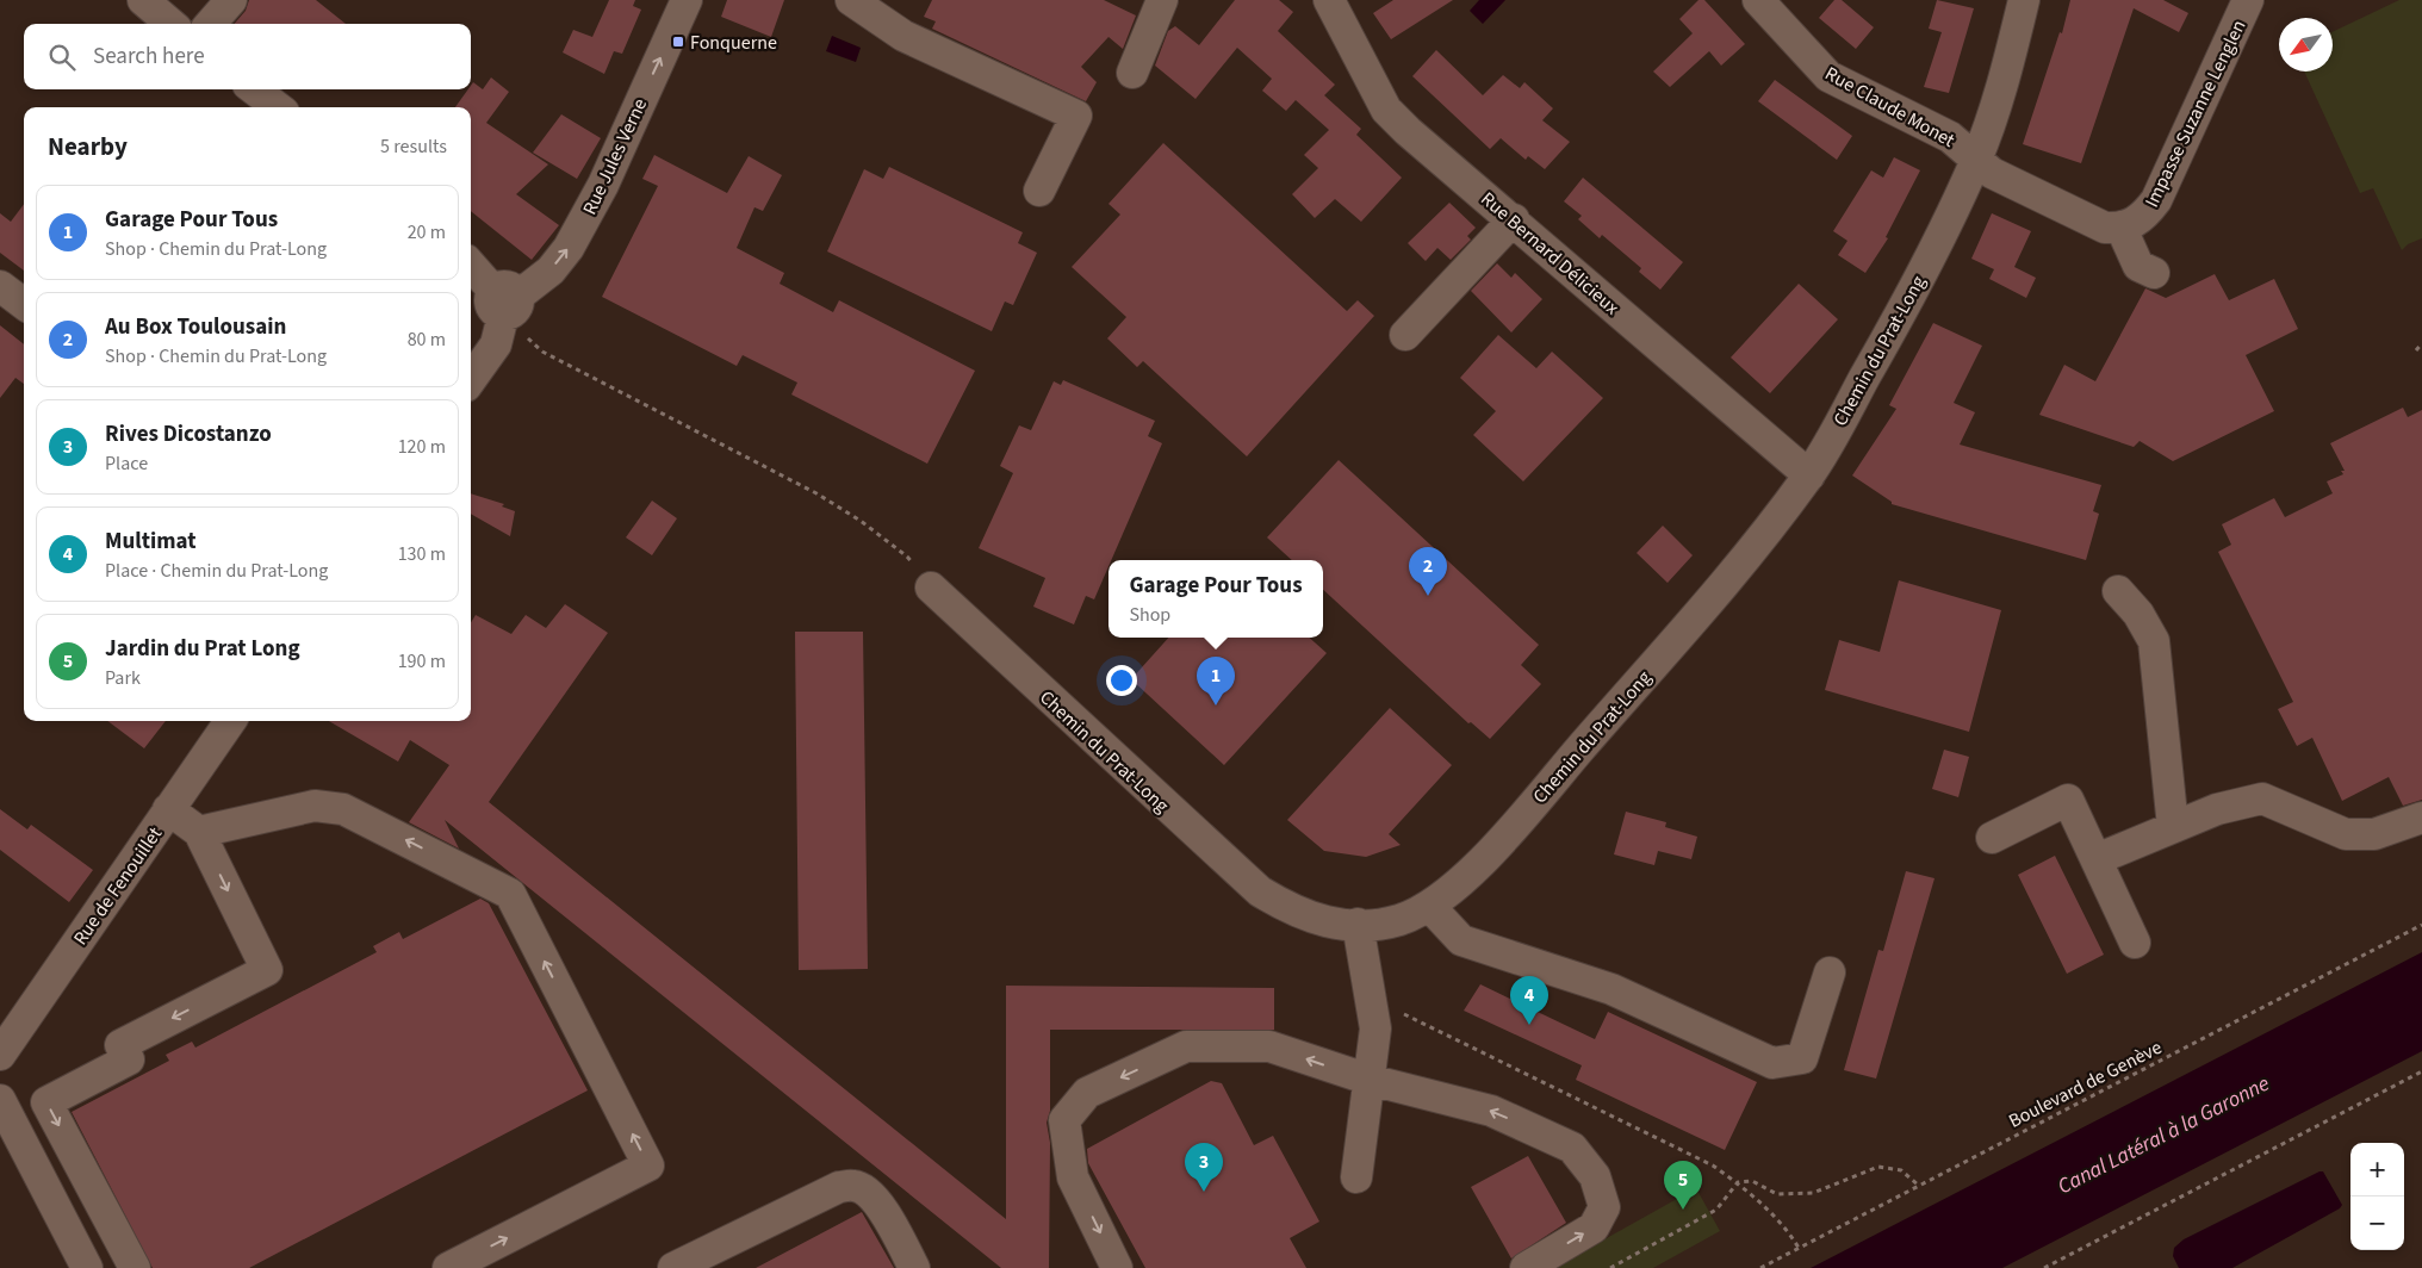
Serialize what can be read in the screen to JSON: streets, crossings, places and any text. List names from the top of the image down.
{
  "streets": {
    "street": [
      "Rue Claude Monet",
      "Impasse Suzanne Lenglen",
      "Rue Jules Verne",
      "Rue Bernard Délicieux",
      "Chemin du Prat-Long",
      "Rue de Fenouillet"
    ],
    "path": ["Boulevard de Genève"]
  },
  "crossings": [
    ["Rue Claude Monet", "Chemin du Prat-Long"],
    ["Rue Bernard Délicieux", "Chemin du Prat-Long"]
  ],
  "one_way": ["Rue Jules Verne"],
  "water": ["Canal Latéral à la Garonne"],
  "places": {
    "transit": ["Fonquerne"]
  },
  "north": "bottom left",
  "page": {
    "search": "Search here",
    "heading": ["Nearby", "5 results"],
    "list": [
      {
        "mark": "1",
        "name": "Garage Pour Tous",
        "note": "Shop · Chemin du Prat-Long",
        "value": "20 m"
      },
      {
        "mark": "2",
        "name": "Au Box Toulousain",
        "note": "Shop · Chemin du Prat-Long",
        "value": "80 m"
      },
      {
        "mark": "3",
        "name": "Rives Dicostanzo",
        "note": "Place",
        "value": "120 m"
      },
      {
        "mark": "4",
        "name": "Multimat",
        "note": "Place · Chemin du Prat-Long",
        "value": "130 m"
      },
      {
        "mark": "5",
        "name": "Jardin du Prat Long",
        "note": "Park",
        "value": "190 m"
      }
    ],
    "pins": [
      "2",
      "1",
      "4",
      "3",
      "5"
    ],
    "popup": ["Garage Pour Tous", "Shop"],
    "map_buttons": ["+", "−"]
  }
}
